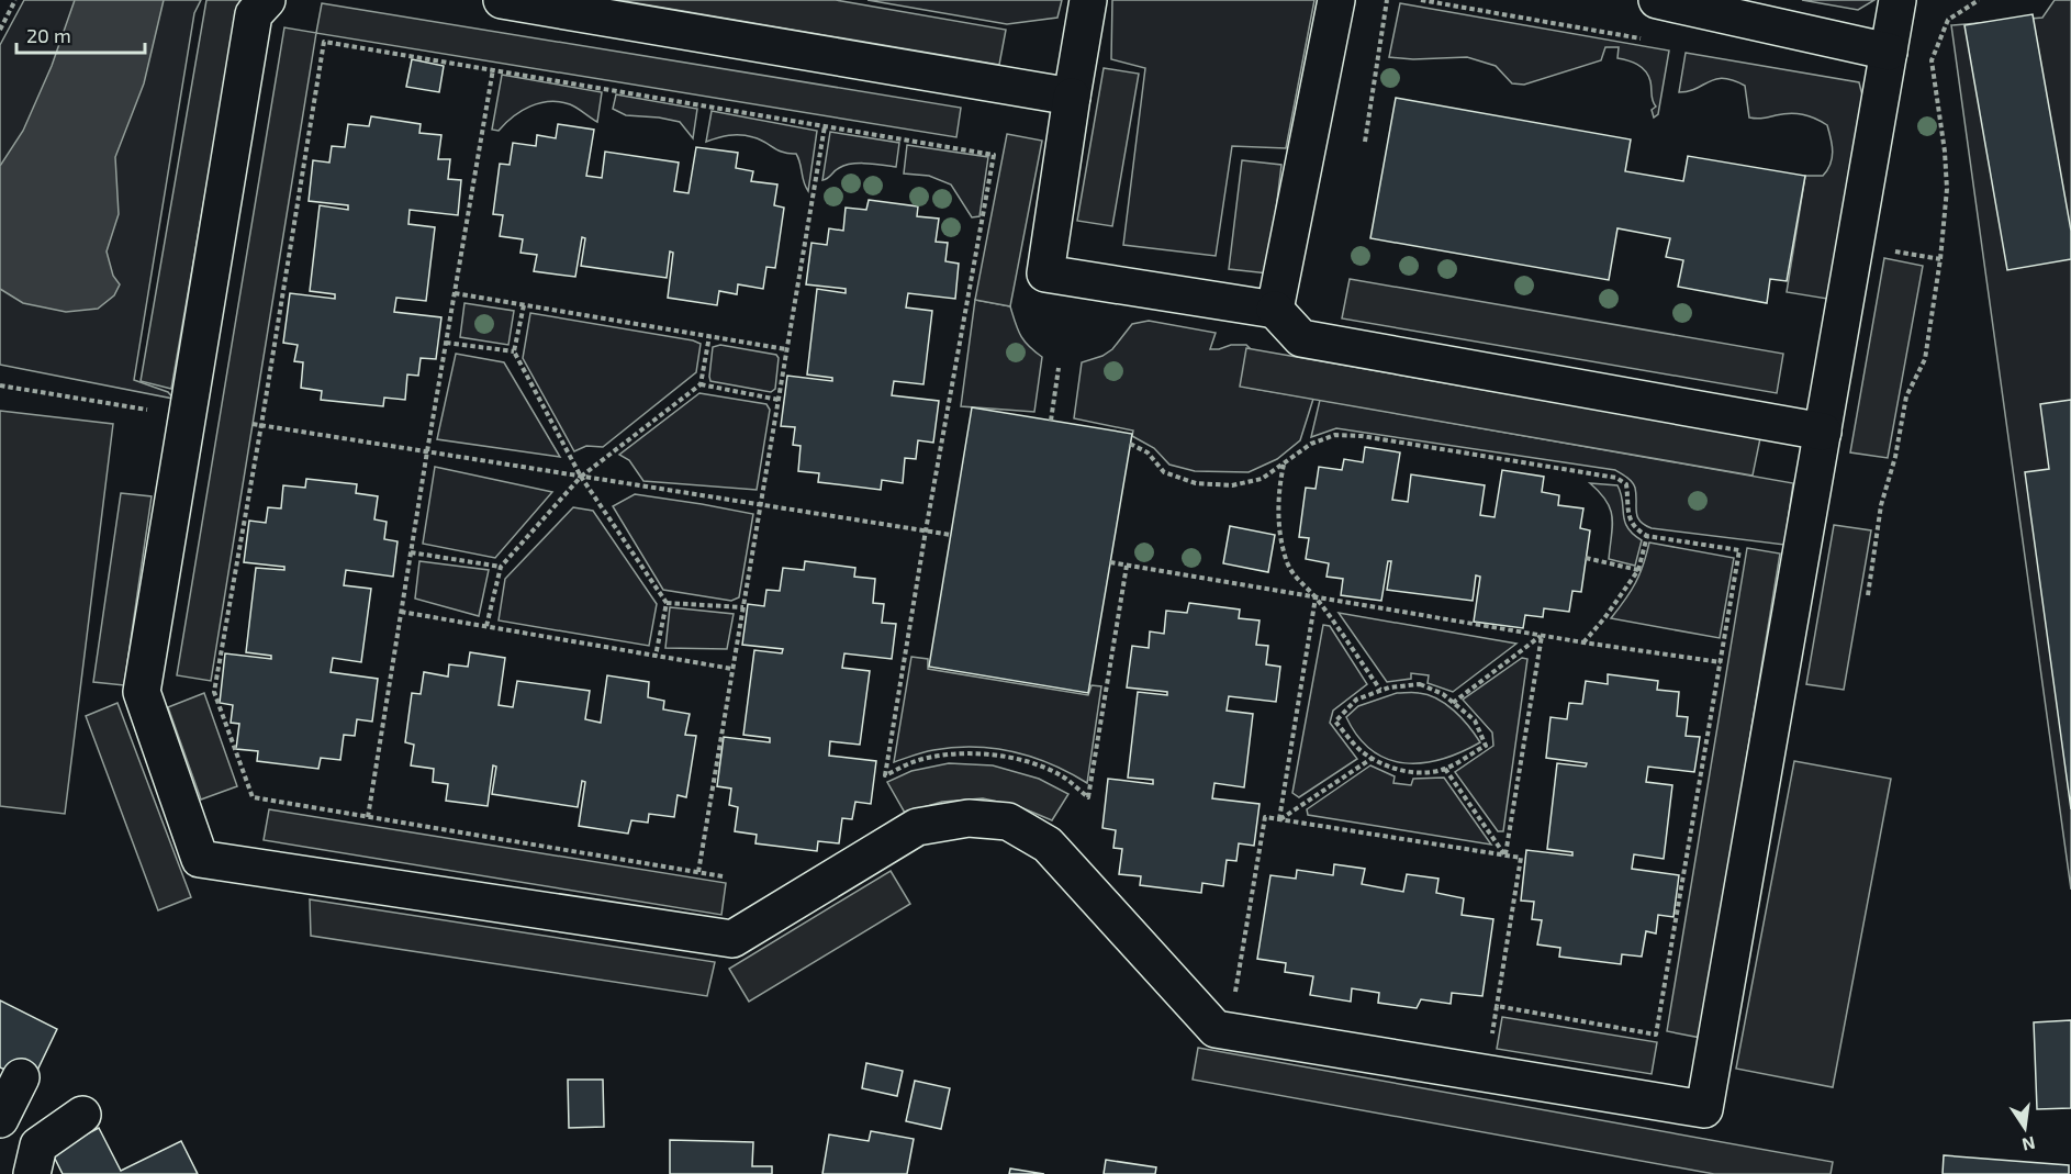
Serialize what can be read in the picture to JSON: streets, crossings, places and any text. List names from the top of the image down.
{
  "scale_bar": "20 m",
  "north": "bottom"
}
